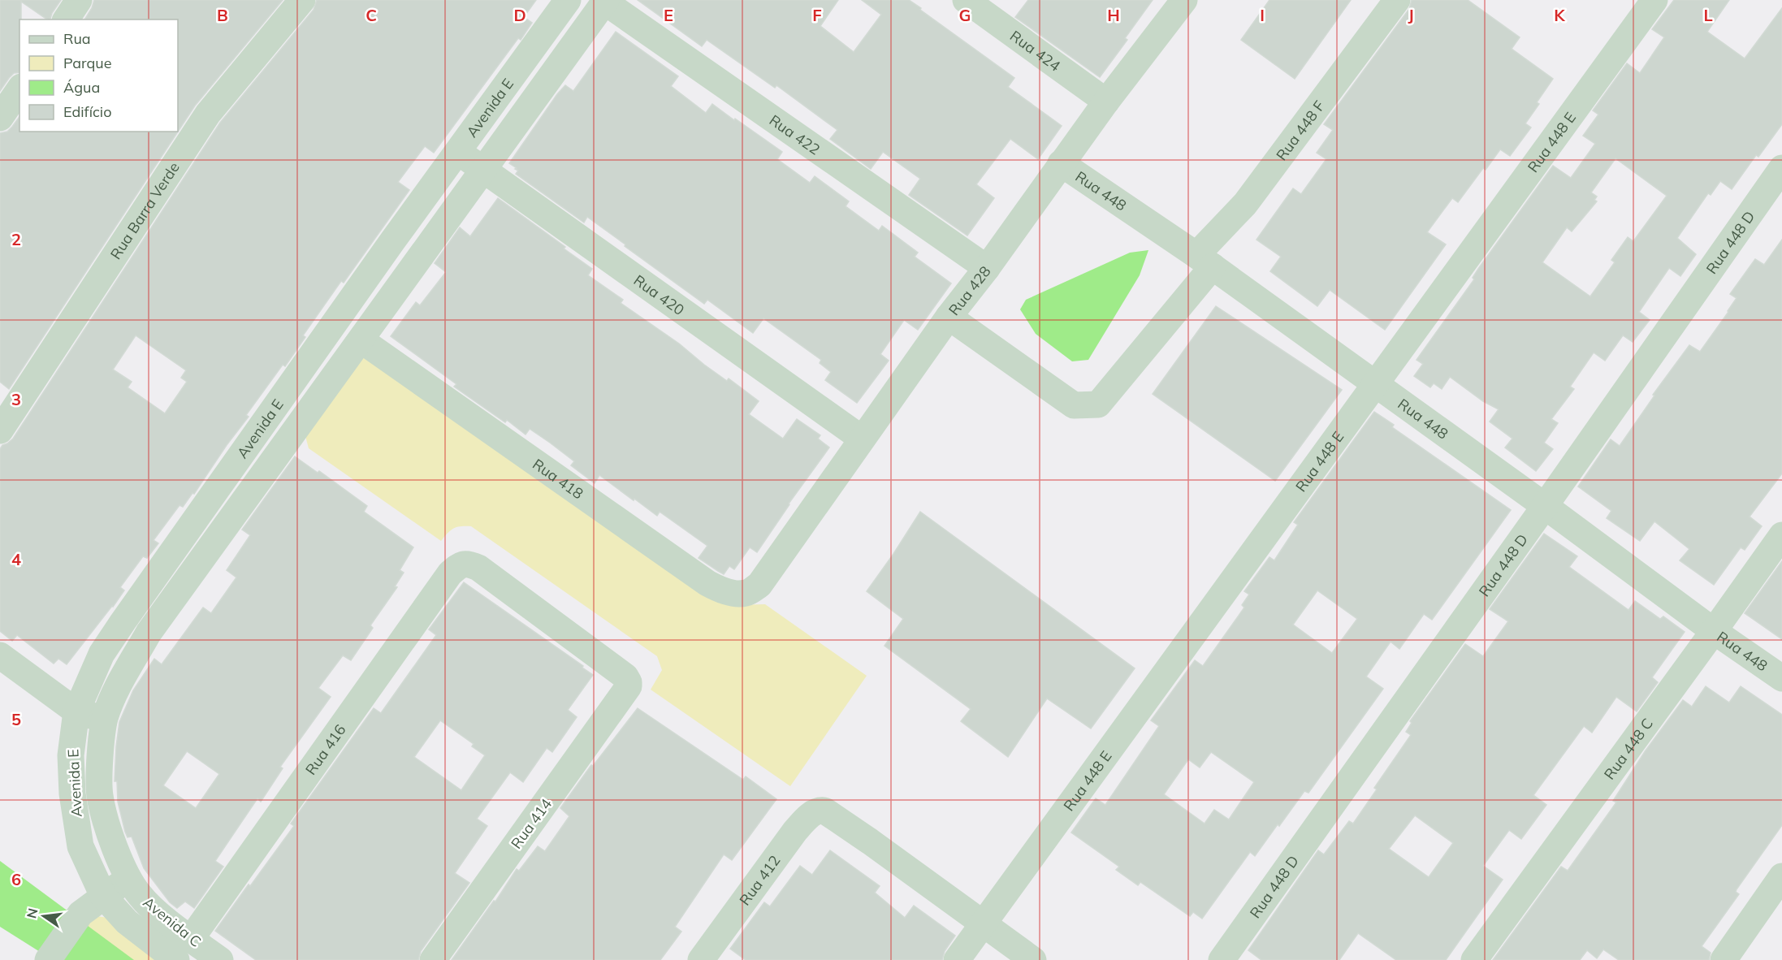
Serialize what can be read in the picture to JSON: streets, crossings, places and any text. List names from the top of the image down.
{
  "streets": {
    "street": [
      "Rua 424",
      "Avenida E",
      "Rua 448 F",
      "Rua 422",
      "Rua 448 E",
      "Rua 448",
      "Rua Barra Verde",
      "Rua 448 D",
      "Rua 428",
      "Rua 420",
      "Rua 418",
      "Rua 448 C",
      "Rua 416",
      "Rua 414",
      "Rua 412",
      "Avenida C"
    ]
  },
  "crossings": [
    ["Rua 424", "Rua 428"],
    ["Avenida E", "Rua 422"],
    ["Avenida E", "Rua 420"],
    ["Avenida E", "Rua 418"],
    ["Avenida E", "Avenida C"],
    ["Rua 448 F", "Rua 448"],
    ["Rua 448 F", "Rua 428"],
    ["Rua 422", "Rua 428"],
    ["Rua 448 E", "Rua 448"],
    ["Rua 448 E", "Rua 412"],
    ["Rua 448", "Rua 448 D"],
    ["Rua 448", "Rua 428"],
    ["Rua 448", "Rua 448 C"],
    ["Rua 428", "Rua 420"],
    ["Rua 428", "Rua 418"],
    ["Rua 416", "Rua 414"],
    ["Rua 416", "Avenida C"]
  ],
  "legend": [
    "Rua",
    "Parque",
    "Água",
    "Edifício"
  ],
  "north": "left",
  "grid": {
    "columns": [
      "B",
      "C",
      "D",
      "E",
      "F",
      "G",
      "H",
      "I",
      "J",
      "K",
      "L"
    ],
    "rows": [
      "2",
      "3",
      "4",
      "5",
      "6"
    ]
  }
}
